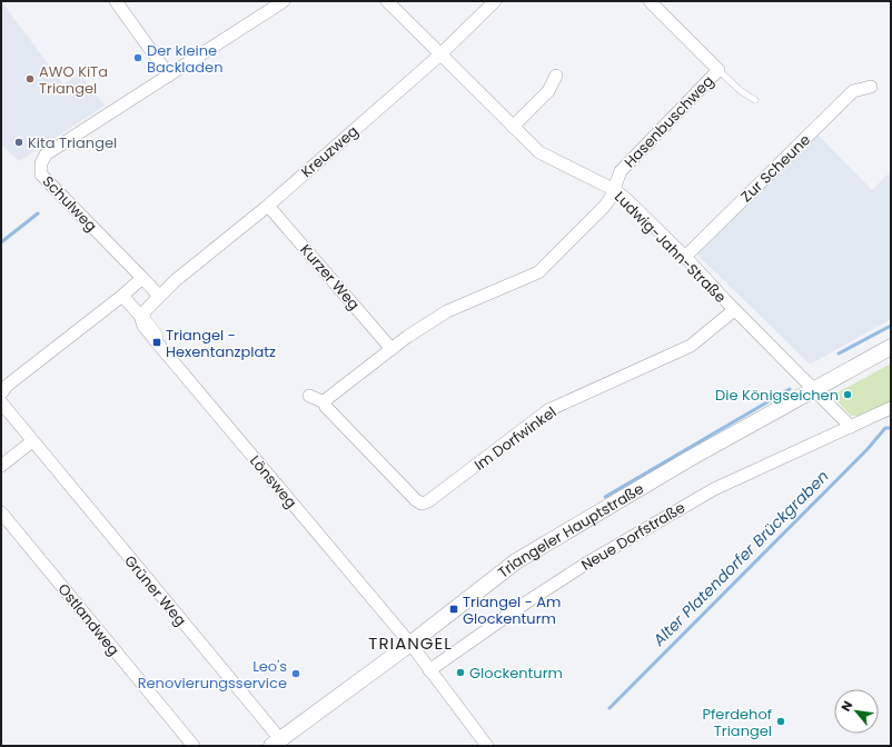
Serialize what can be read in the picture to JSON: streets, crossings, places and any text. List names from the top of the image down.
{
  "streets": {
    "street": [
      "Hasenbuschweg",
      "Kreuzweg",
      "Zur Scheune",
      "Schulweg",
      "Ludwig-Jahn-Straße",
      "Kurzer Weg",
      "Im Dorfwinkel",
      "Lönsweg",
      "Triangeler Hauptstraße",
      "Neue Dorfstraße",
      "Grüner Weg",
      "Ostlandweg"
    ]
  },
  "crossings": [
    ["Hasenbuschweg", "Ludwig-Jahn-Straße"],
    ["Kreuzweg", "Schulweg"],
    ["Kreuzweg", "Ludwig-Jahn-Straße"],
    ["Kreuzweg", "Kurzer Weg"],
    ["Kreuzweg", "Lönsweg"],
    ["Zur Scheune", "Ludwig-Jahn-Straße"],
    ["Ludwig-Jahn-Straße", "Im Dorfwinkel"],
    ["Ludwig-Jahn-Straße", "Triangeler Hauptstraße"],
    ["Lönsweg", "Triangeler Hauptstraße"],
    ["Lönsweg", "Neue Dorfstraße"],
    ["Triangeler Hauptstraße", "Grüner Weg"]
  ],
  "districts": ["TRIANGEL"],
  "water": ["Alter Platendorfer Brückgraben"],
  "places": {
    "other": [
      "Der kleine Backladen",
      "AWO KiTa Triangel",
      "Kita Triangel",
      "Die Königseichen",
      "Glockenturm",
      "Leo's Renovierungsservice",
      "Pferdehof Triangel"
    ],
    "transit": ["Triangel - Hexentanzplatz", "Triangel - Am Glockenturm"]
  },
  "north": "top left"
}
